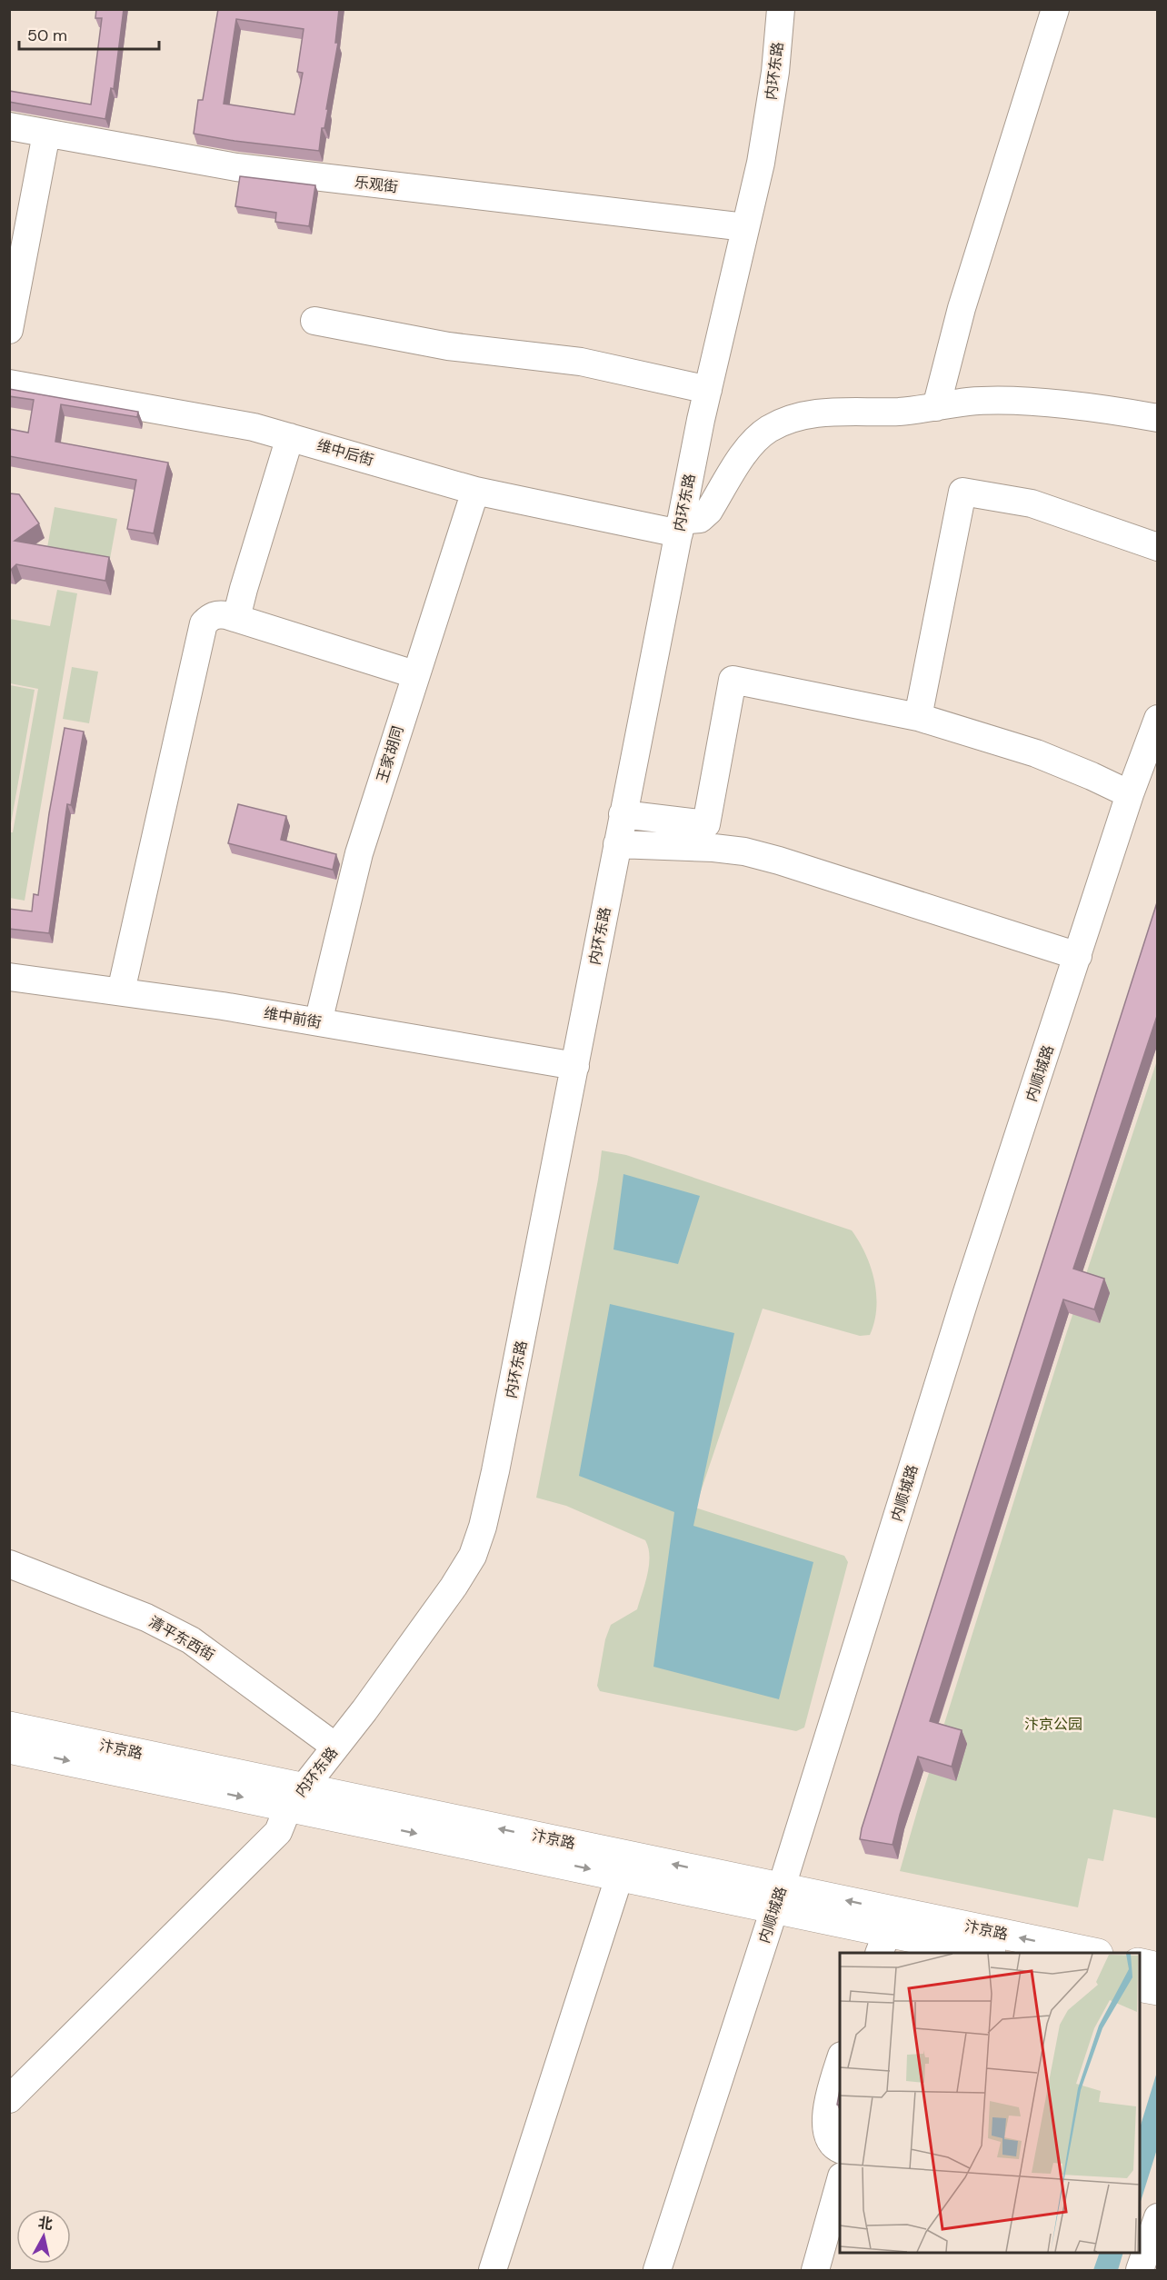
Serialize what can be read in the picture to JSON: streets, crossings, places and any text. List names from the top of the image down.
{
  "streets": {
    "main road": ["汴京路"],
    "street": [
      "内环东路",
      "乐观街",
      "维中后街",
      "王家胡同",
      "维中前街",
      "内顺城路",
      "清平东西街"
    ]
  },
  "crossings": [
    ["内环东路", "乐观街"],
    ["内环东路", "维中后街"],
    ["内环东路", "维中前街"],
    ["内环东路", "清平东西街"],
    ["内环东路", "汴京路"],
    ["维中后街", "王家胡同"],
    ["王家胡同", "维中前街"],
    ["内顺城路", "汴京路"]
  ],
  "parks": ["汴京公园"],
  "scale_bar": "50 m",
  "north": "top"
}
